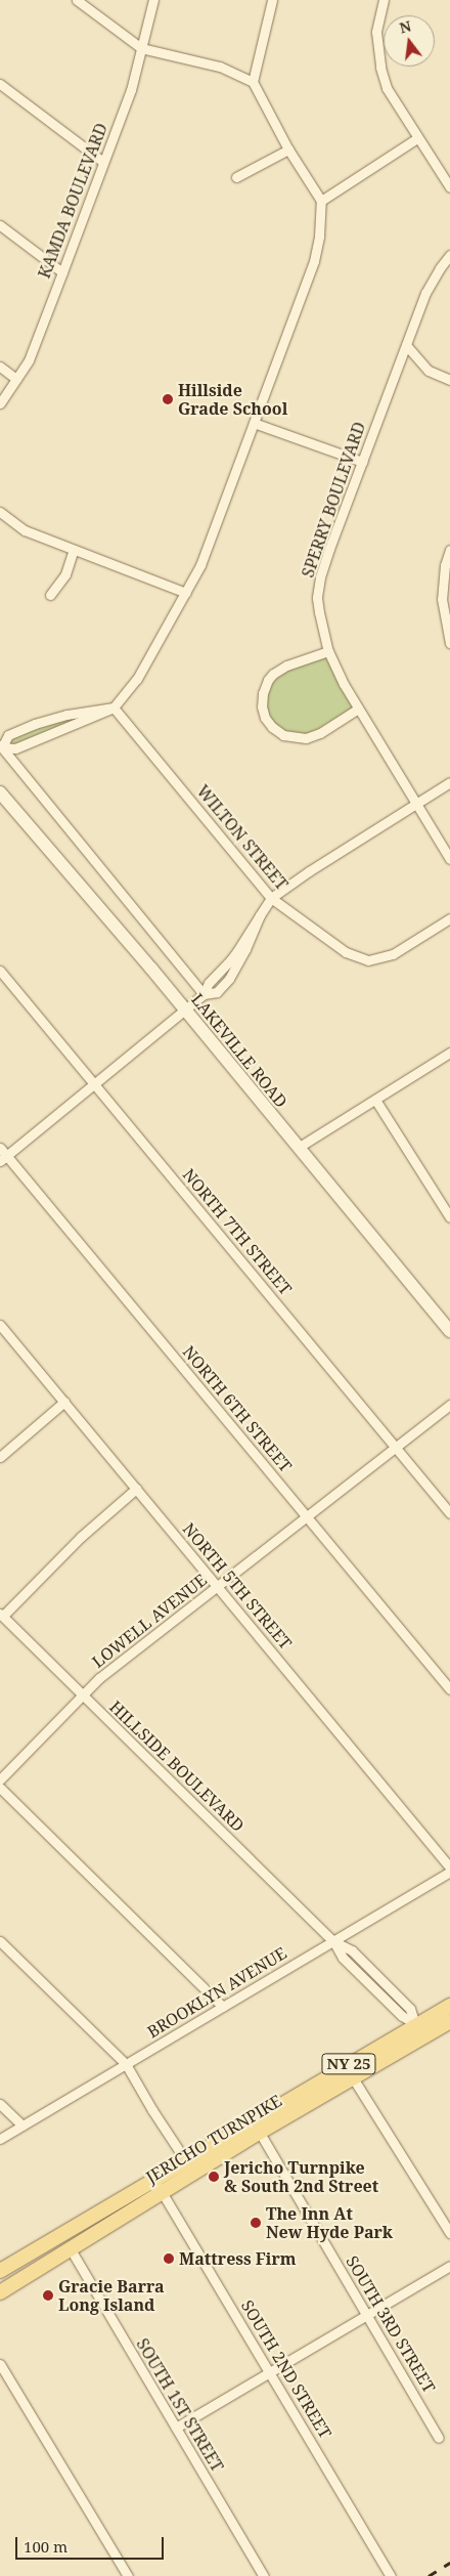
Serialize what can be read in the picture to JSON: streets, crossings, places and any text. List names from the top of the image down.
{
  "streets": {
    "main road": ["LAKEVILLE ROAD", "NY 25", "JERICHO TURNPIKE"],
    "street": [
      "KAMDA BOULEVARD",
      "SPERRY BOULEVARD",
      "WILTON STREET",
      "NORTH 7TH STREET",
      "NORTH 6TH STREET",
      "NORTH 5TH STREET",
      "LOWELL AVENUE",
      "HILLSIDE BOULEVARD",
      "BROOKLYN AVENUE",
      "SOUTH 3RD STREET",
      "SOUTH 2ND STREET",
      "SOUTH 1ST STREET"
    ]
  },
  "crossings": [
    ["NORTH 7TH STREET", "LOWELL AVENUE"],
    ["NORTH 6TH STREET", "LOWELL AVENUE"],
    ["NORTH 5TH STREET", "LOWELL AVENUE"],
    ["LOWELL AVENUE", "HILLSIDE BOULEVARD"],
    ["HILLSIDE BOULEVARD", "BROOKLYN AVENUE"],
    ["HILLSIDE BOULEVARD", "JERICHO TURNPIKE"],
    ["JERICHO TURNPIKE", "SOUTH 3RD STREET"],
    ["JERICHO TURNPIKE", "SOUTH 2ND STREET"],
    ["JERICHO TURNPIKE", "SOUTH 1ST STREET"]
  ],
  "places": [
    "Hillside Grade School",
    "Jericho Turnpike & South 2nd Street",
    "The Inn At New Hyde Park",
    "Mattress Firm",
    "Gracie Barra Long Island"
  ],
  "scale_bar": "100 m",
  "north": "top"
}
